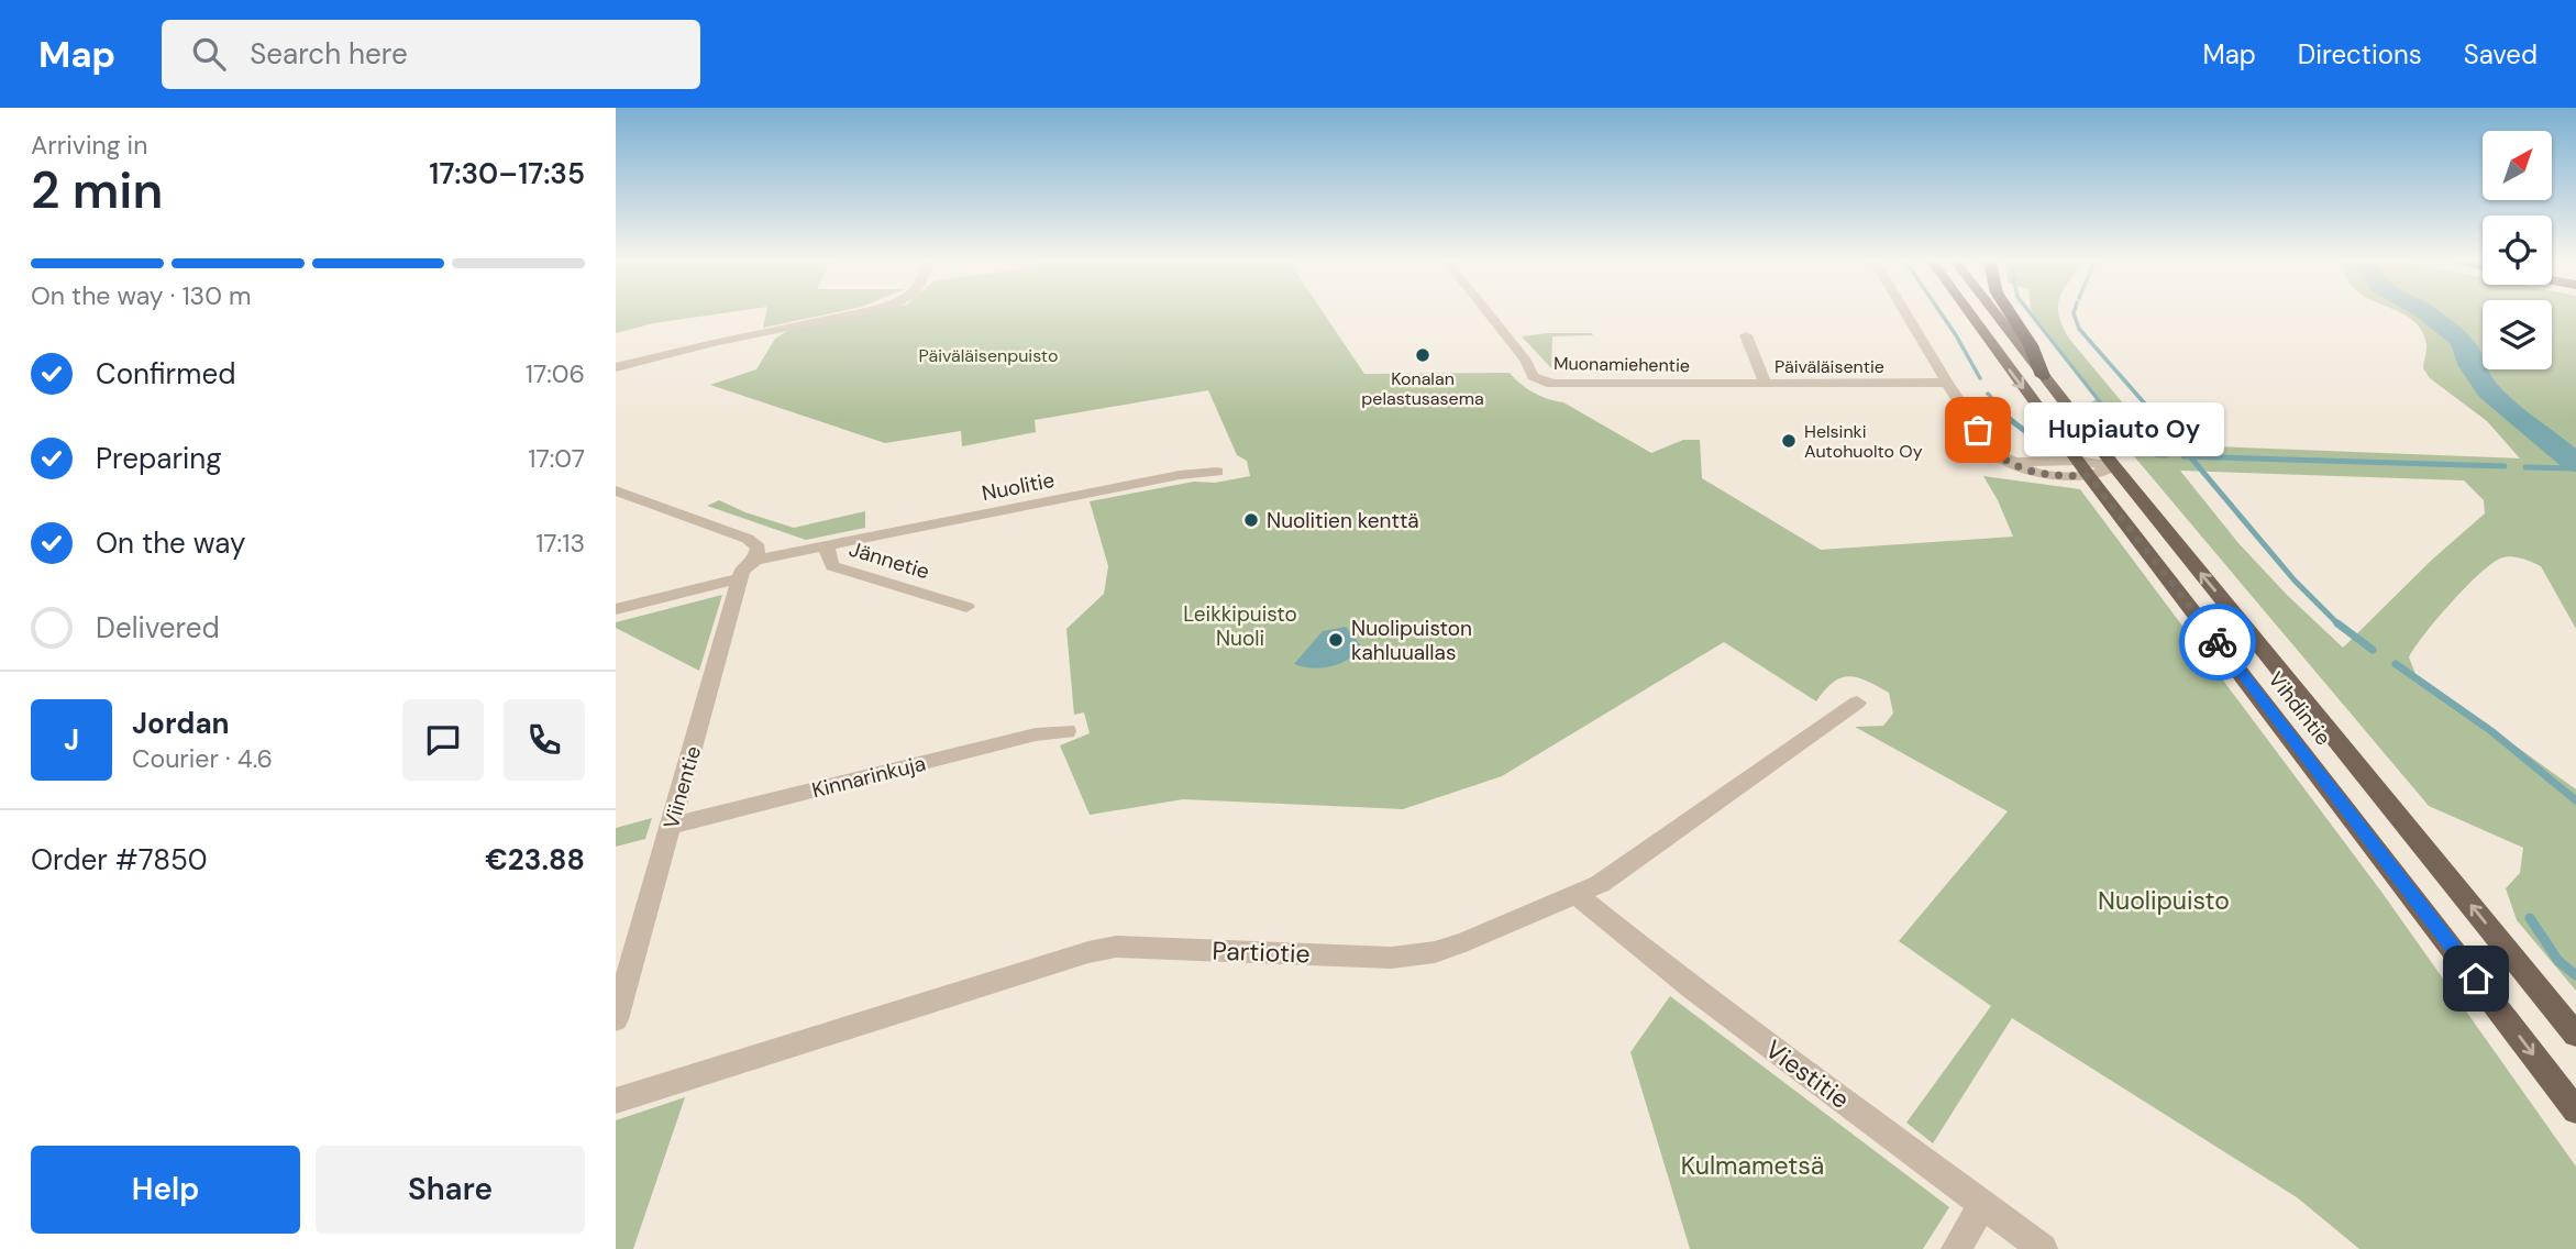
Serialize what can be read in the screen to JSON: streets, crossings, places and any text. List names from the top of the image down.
{
  "streets": {
    "main road": ["Vihdintie"],
    "street": [
      "Muonamiehentie",
      "Päiväläisentie",
      "Nuolitie",
      "Jännetie",
      "Kinnarinkuja",
      "Viinentie",
      "Partiotie",
      "Viestitie"
    ]
  },
  "crossings": [
    ["Muonamiehentie", "Päiväläisentie"],
    ["Nuolitie", "Jännetie"],
    ["Jännetie", "Viinentie"],
    ["Kinnarinkuja", "Viinentie"],
    ["Partiotie", "Viestitie"]
  ],
  "parks": [
    "Päiväläisenpuisto",
    "Leikkipuisto Nuoli",
    "Nuolipuisto",
    "Kulmametsä"
  ],
  "places": [
    "Konalan pelastusasema",
    "Hupiauto Oy",
    "Helsinki Autohuolto Oy",
    "Nuolitien kenttä",
    "Nuolipuiston kahluuallas"
  ],
  "north": "top right",
  "page": {
    "header": "Map",
    "search": "Search here",
    "nav": ["Map", "Directions", "Saved"],
    "heading": ["2 min", "Arriving in", "17:30–17:35"],
    "panel": [
      "Jordan",
      "Courier · 4.6",
      "Order #7850",
      "€23.88"
    ],
    "bar": "On the way · 130 m",
    "list": [
      ["Confirmed", "17:06"],
      ["Preparing", "17:07"],
      ["On the way", "17:13"],
      "Delivered"
    ],
    "bubble": "Hupiauto Oy",
    "round": "J",
    "buttons": ["Help", "Share"]
  }
}
